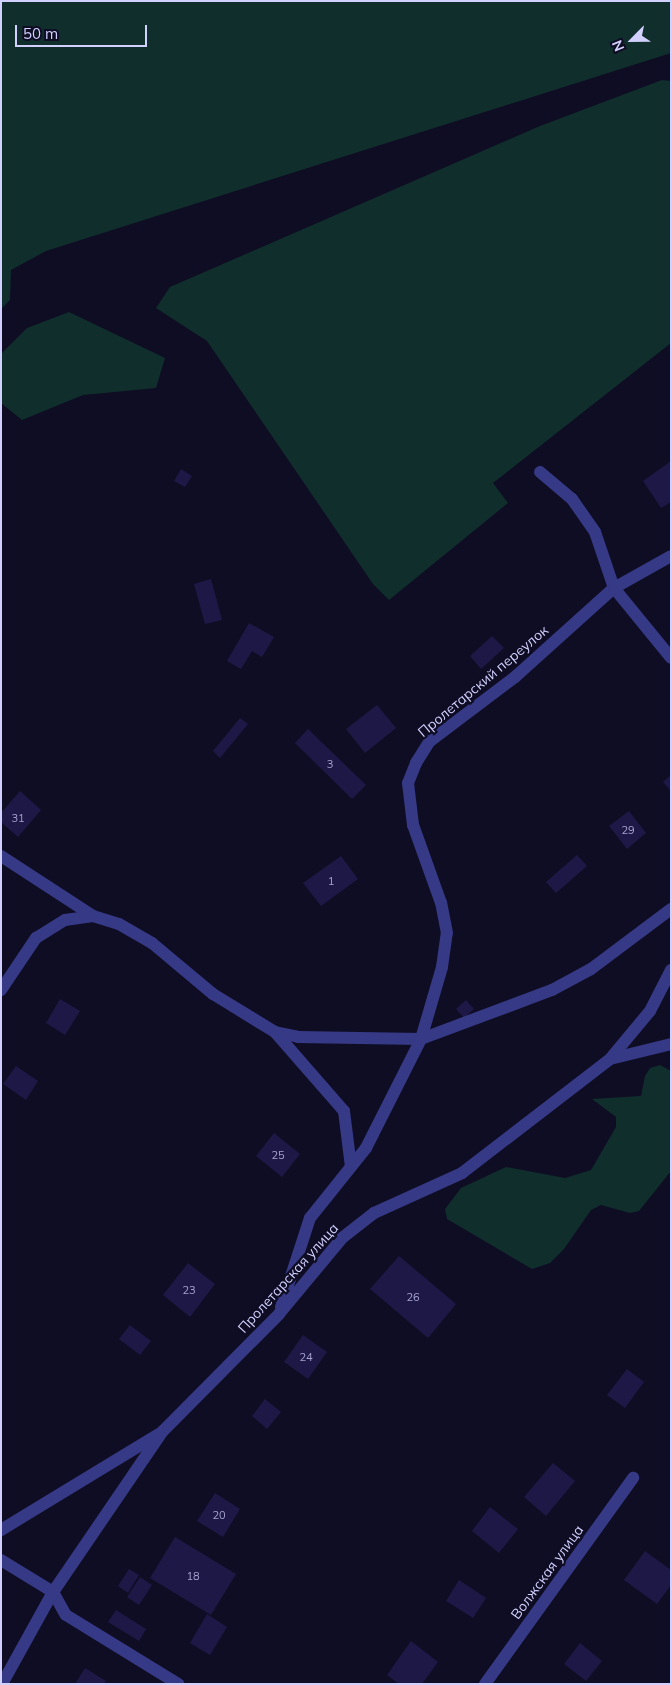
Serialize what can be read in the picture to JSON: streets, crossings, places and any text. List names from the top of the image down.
{
  "streets": {
    "street": ["Пролетарский переулок", "Пролетарская улица", "Волжская улица"]
  },
  "crossings": [
    ["Пролетарский переулок", "Пролетарская улица"]
  ],
  "house_numbers": [
    "3",
    "31",
    "29",
    "1",
    "25",
    "23",
    "26",
    "24",
    "20",
    "18"
  ],
  "scale_bar": "50 m",
  "north": "bottom left"
}
